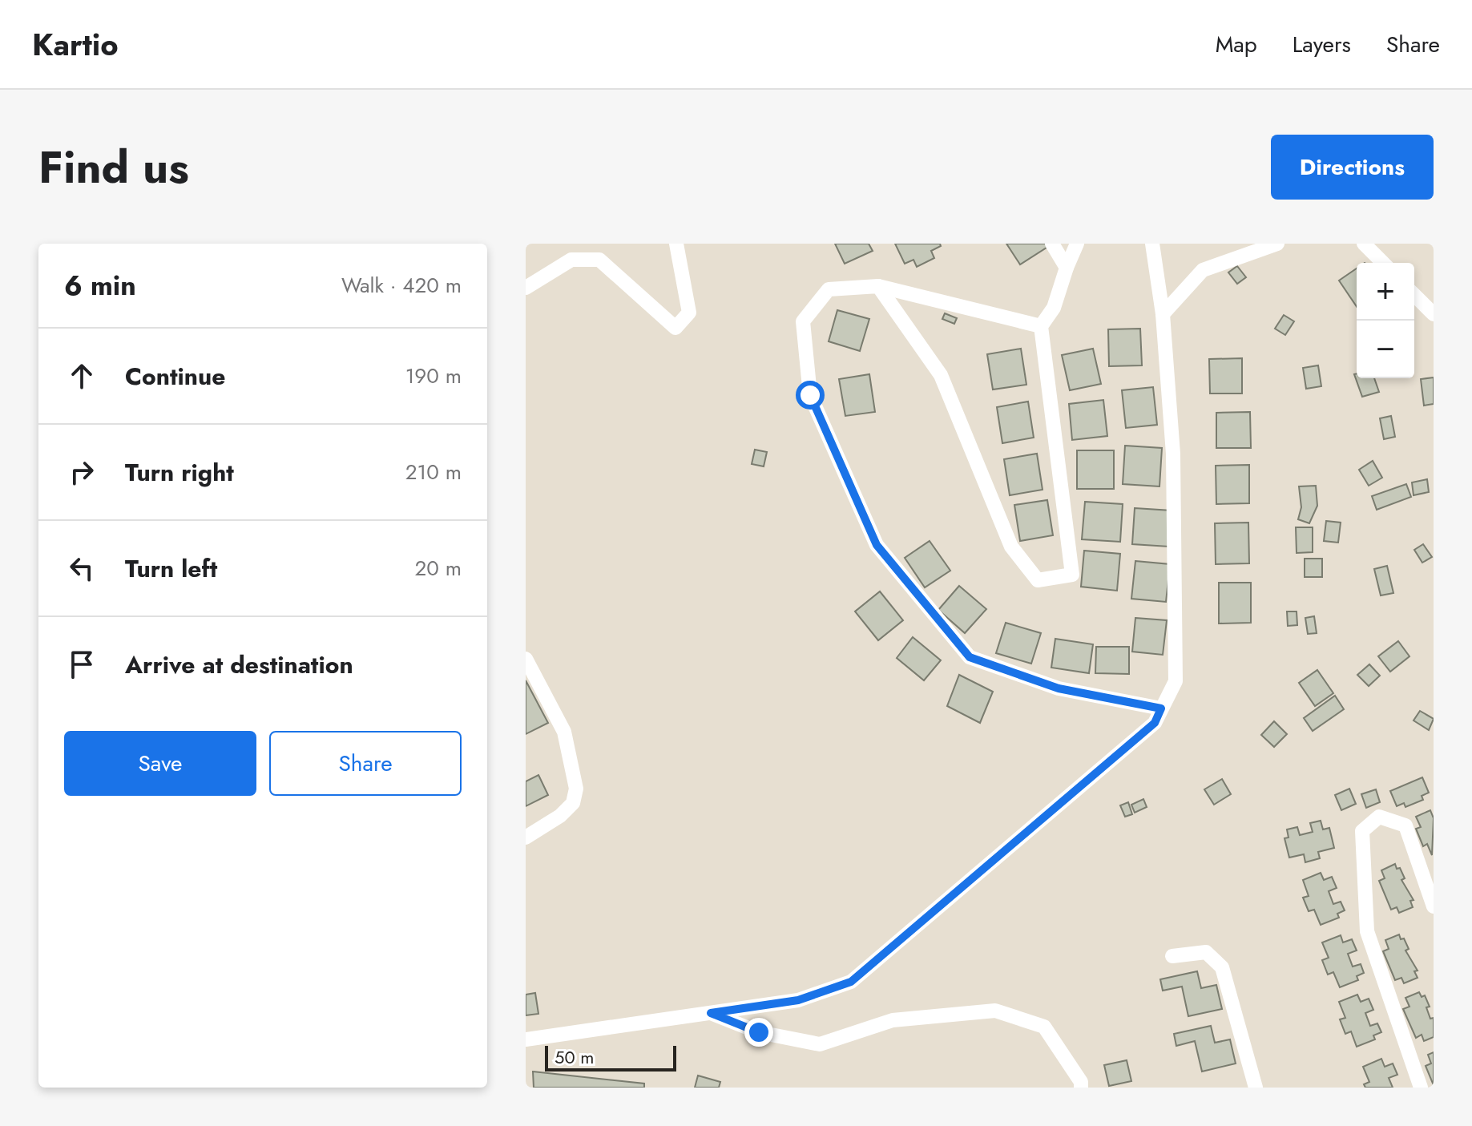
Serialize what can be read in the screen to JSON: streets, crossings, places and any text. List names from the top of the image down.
{
  "scale_bar": "50 m",
  "page": {
    "header": "Kartio",
    "nav": ["Map", "Layers", "Share"],
    "title": "Find us",
    "buttons": [
      "Directions",
      ["Save", "Share"]
    ],
    "heading": ["6 min", "Walk · 420 m"],
    "map_buttons": ["+", "−"],
    "list": [
      ["Continue", "190 m"],
      ["Turn right", "210 m"],
      ["Turn left", "20 m"],
      "Arrive at destination"
    ],
    "scale": "50 m"
  }
}
